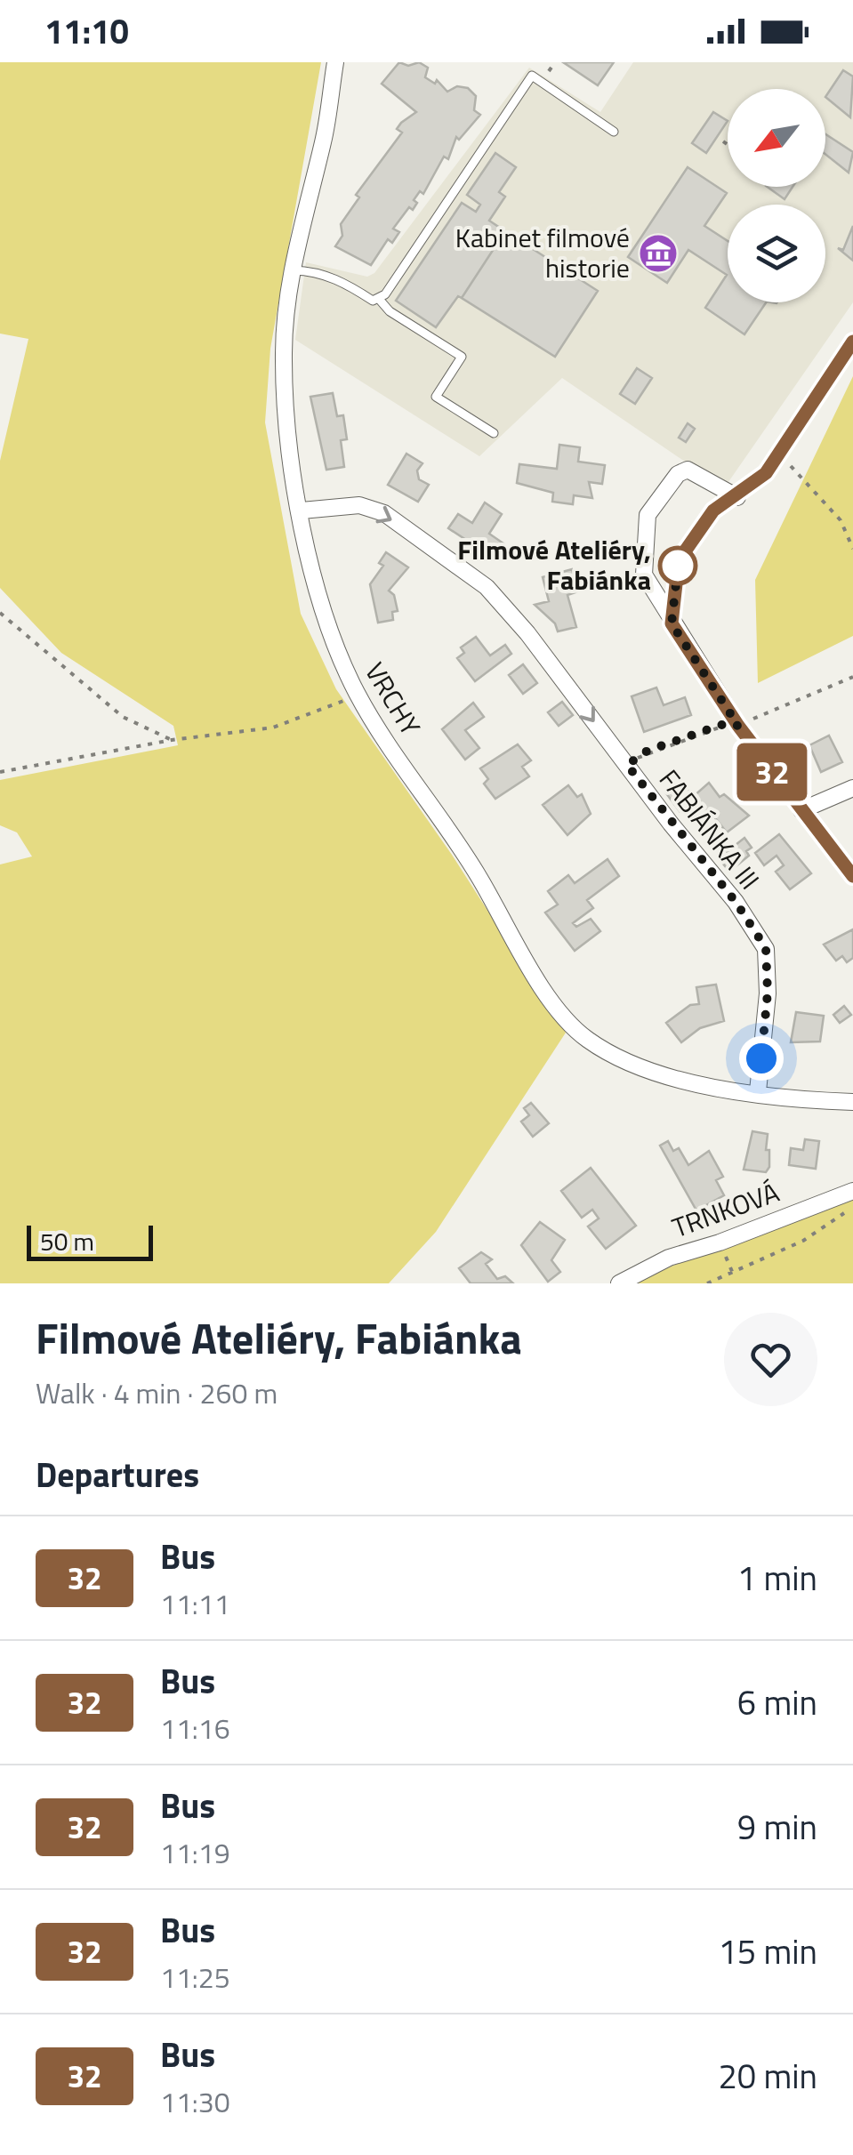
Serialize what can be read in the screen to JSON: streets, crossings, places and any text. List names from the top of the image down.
{
  "streets": {
    "street": ["VRCHY", "FABIÁNKA III", "TRNKOVÁ"]
  },
  "crossings": [
    ["VRCHY", "FABIÁNKA III"]
  ],
  "one_way": ["FABIÁNKA III"],
  "places": {
    "museum": ["Kabinet filmové historie"],
    "other": ["Filmové Ateliéry, Fabiánka"]
  },
  "lines": ["bus line 32"],
  "scale_bar": "50 m",
  "north": "bottom left",
  "page": {
    "status": "11:10",
    "on_map": "32",
    "scale": "50 m",
    "heading": [
      ["Filmové Ateliéry, Fabiánka", "Walk · 4 min · 260 m"],
      "Departures"
    ],
    "list": [
      {
        "mark": "32",
        "name": "Bus",
        "note": "11:11",
        "value": "1 min"
      },
      {
        "mark": "32",
        "name": "Bus",
        "note": "11:16",
        "value": "6 min"
      },
      {
        "mark": "32",
        "name": "Bus",
        "note": "11:19",
        "value": "9 min"
      },
      {
        "mark": "32",
        "name": "Bus",
        "note": "11:25",
        "value": "15 min"
      },
      {
        "mark": "32",
        "name": "Bus",
        "note": "11:30",
        "value": "20 min"
      }
    ]
  }
}
